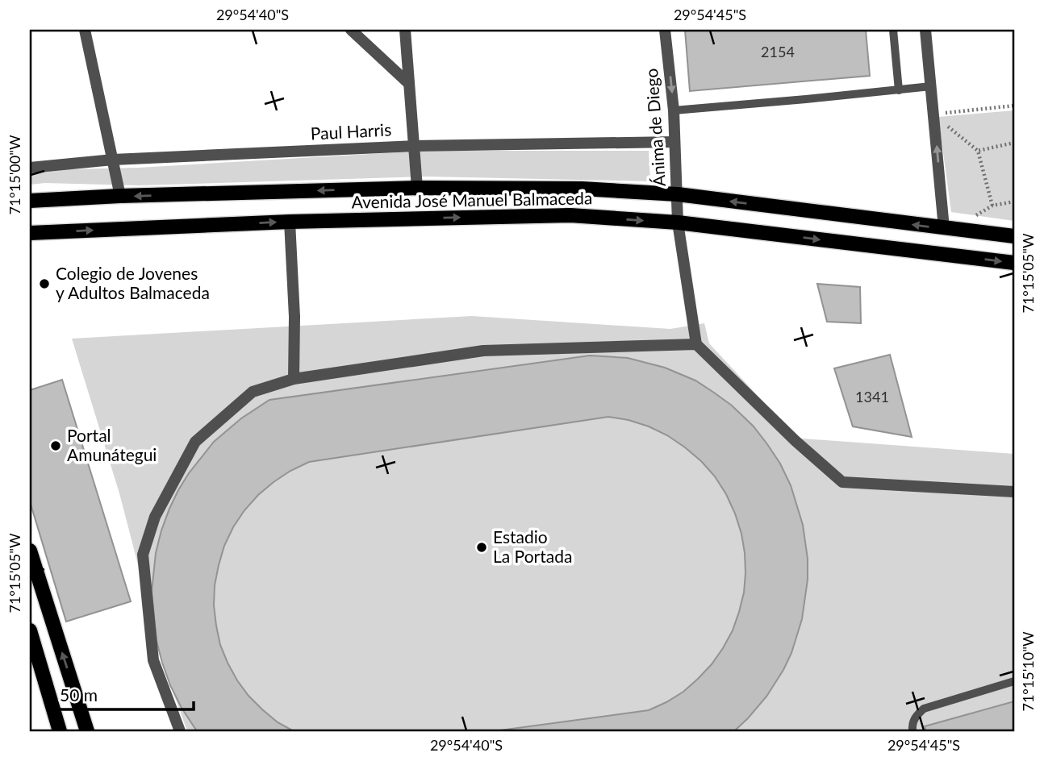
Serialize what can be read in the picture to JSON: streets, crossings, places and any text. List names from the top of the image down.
{
  "streets": {
    "main road": ["Avenida José Manuel Balmaceda"],
    "street": ["Ánima de Diego", "Paul Harris"]
  },
  "crossings": [
    ["Ánima de Diego", "Paul Harris"],
    ["Ánima de Diego", "Avenida José Manuel Balmaceda"]
  ],
  "places": ["Colegio de Jovenes y Adultos Balmaceda", "Portal Amunátegui", "Estadio La Portada"],
  "house_numbers": ["2154", "1341"],
  "scale_bar": "50 m",
  "coordinates": [
    "29°54'40\"S",
    "29°54'45\"S",
    "71°15'00\"W",
    "71°15'05\"W",
    "71°15'10\"W"
  ]
}
